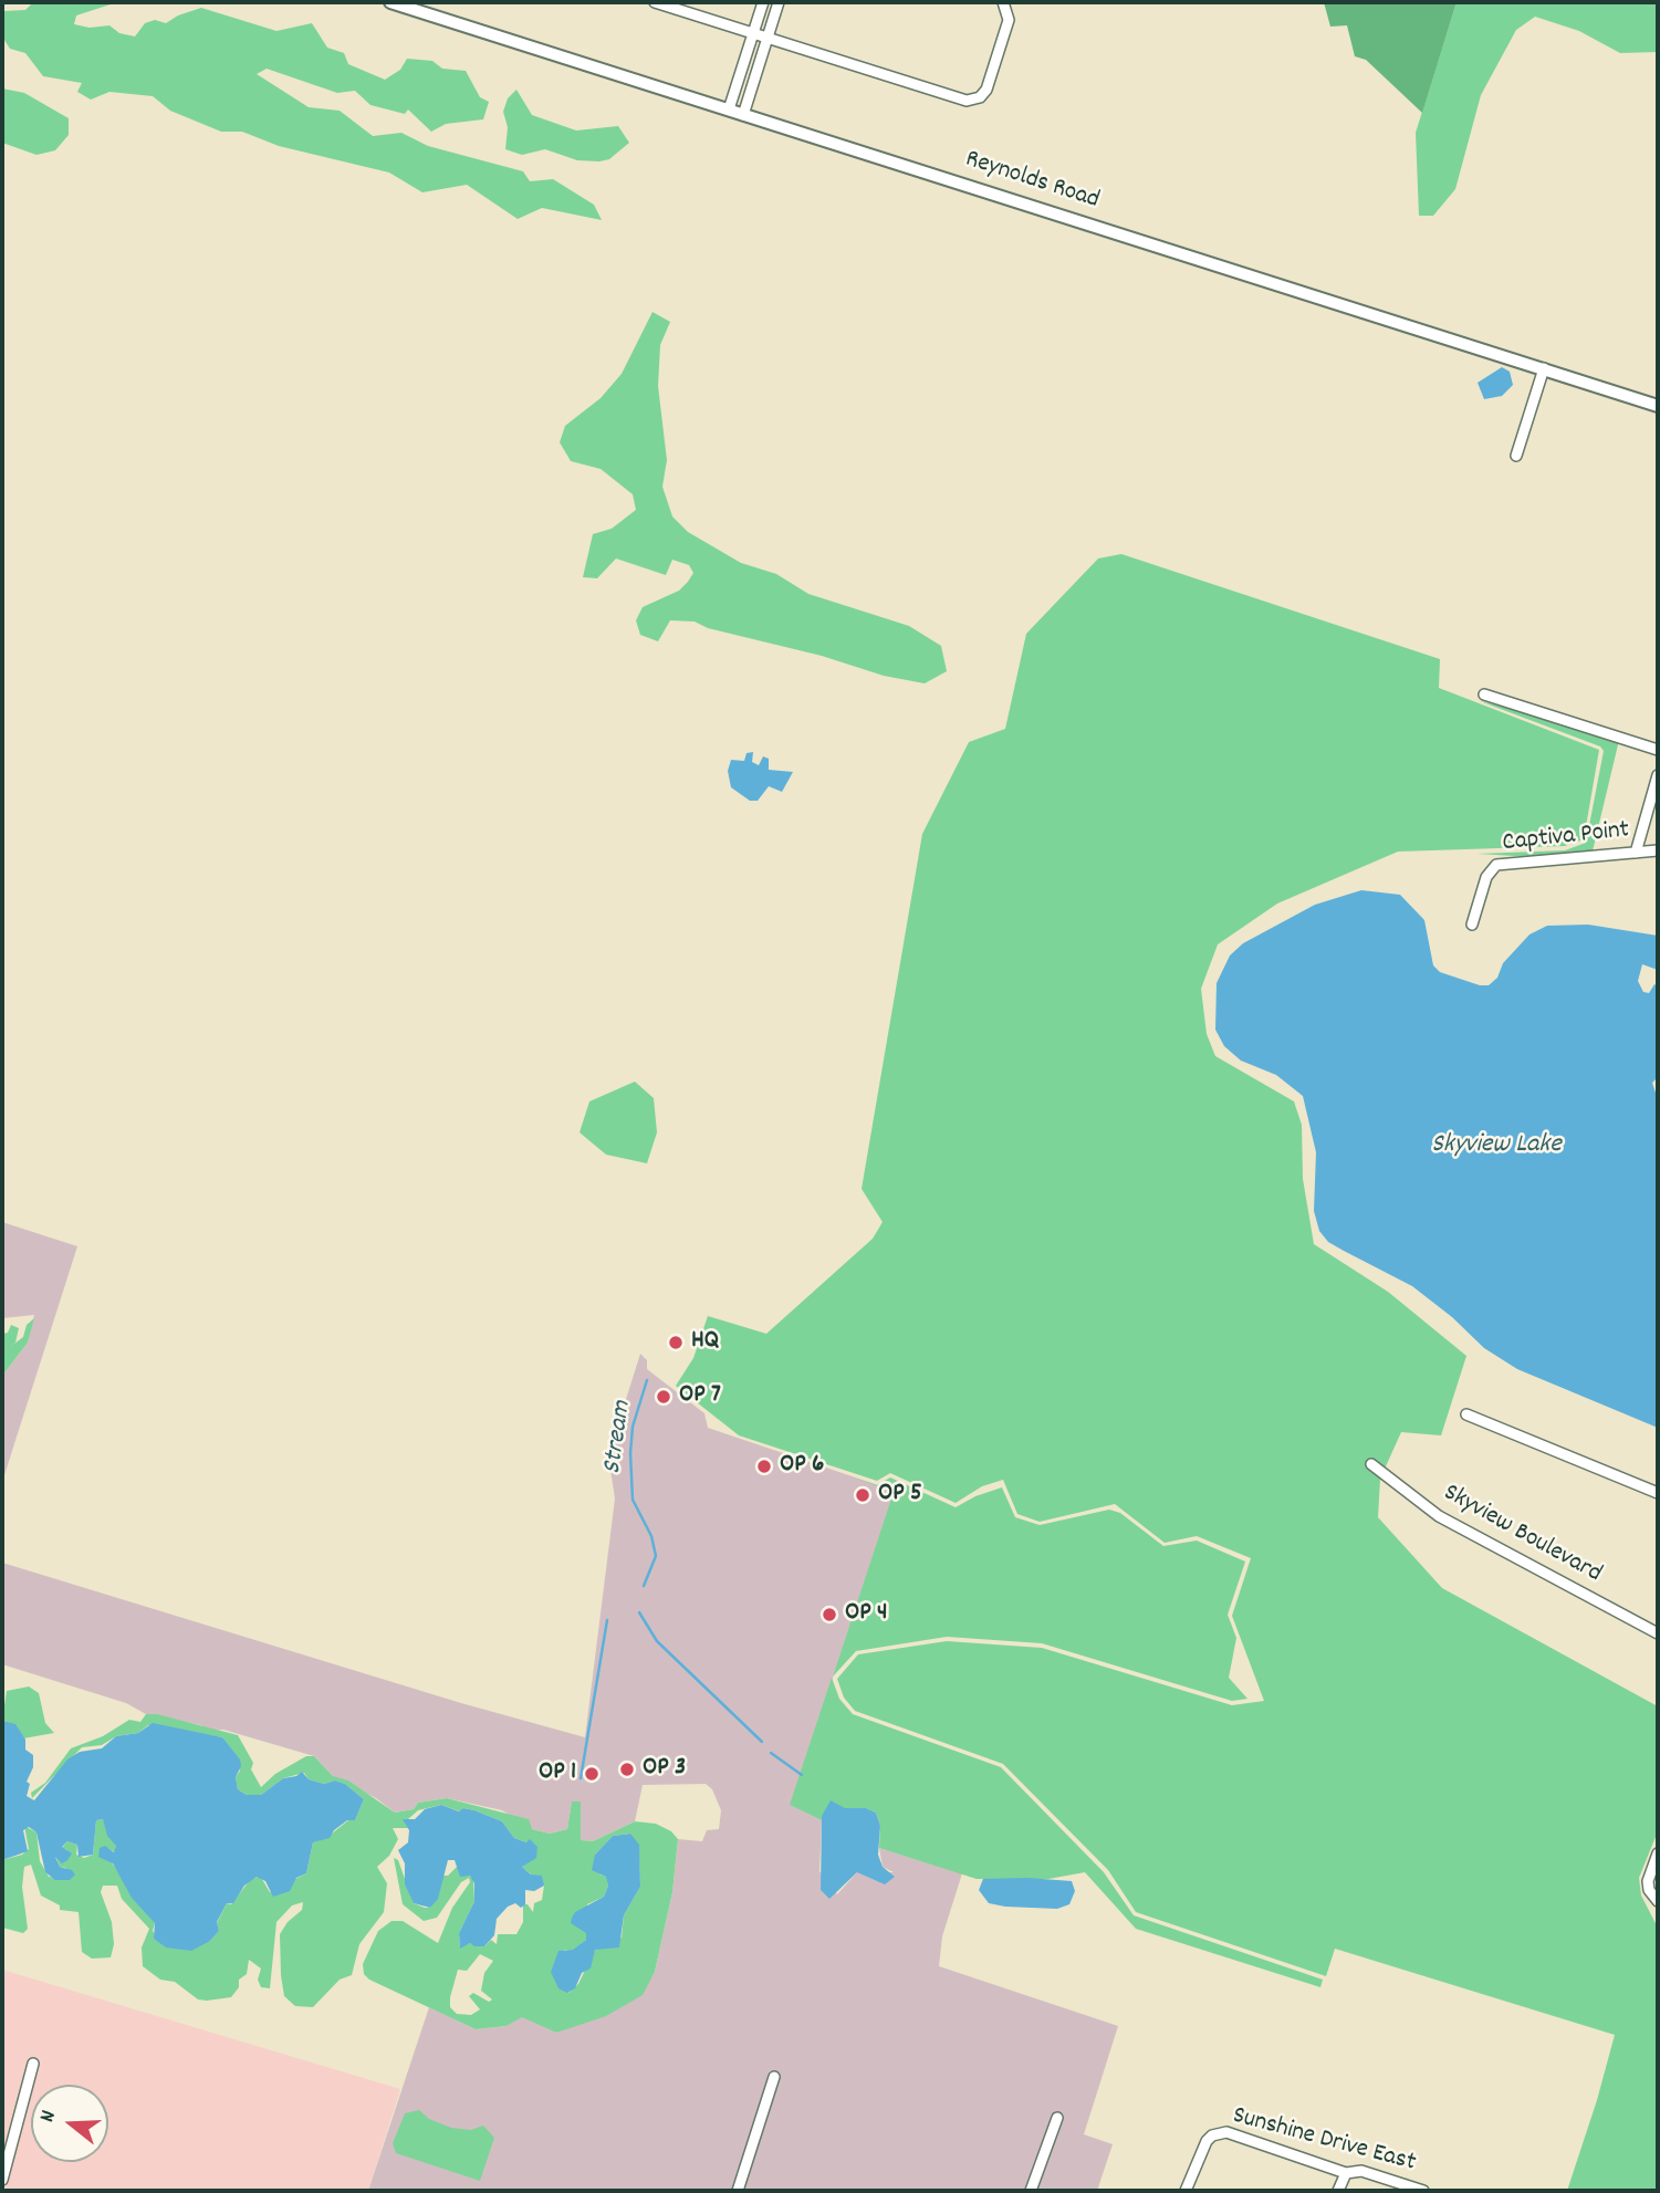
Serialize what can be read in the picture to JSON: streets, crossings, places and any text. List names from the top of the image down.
{
  "streets": {
    "street": [
      "Reynolds Road",
      "Captiva Point",
      "Skyview Boulevard",
      "Sunshine Drive East"
    ]
  },
  "water": ["Skyview Lake", "Stream"],
  "places": [
    "HQ",
    "OP 7",
    "OP 6",
    "OP 5",
    "OP 4",
    "OP 3",
    "OP 1"
  ],
  "north": "left"
}
